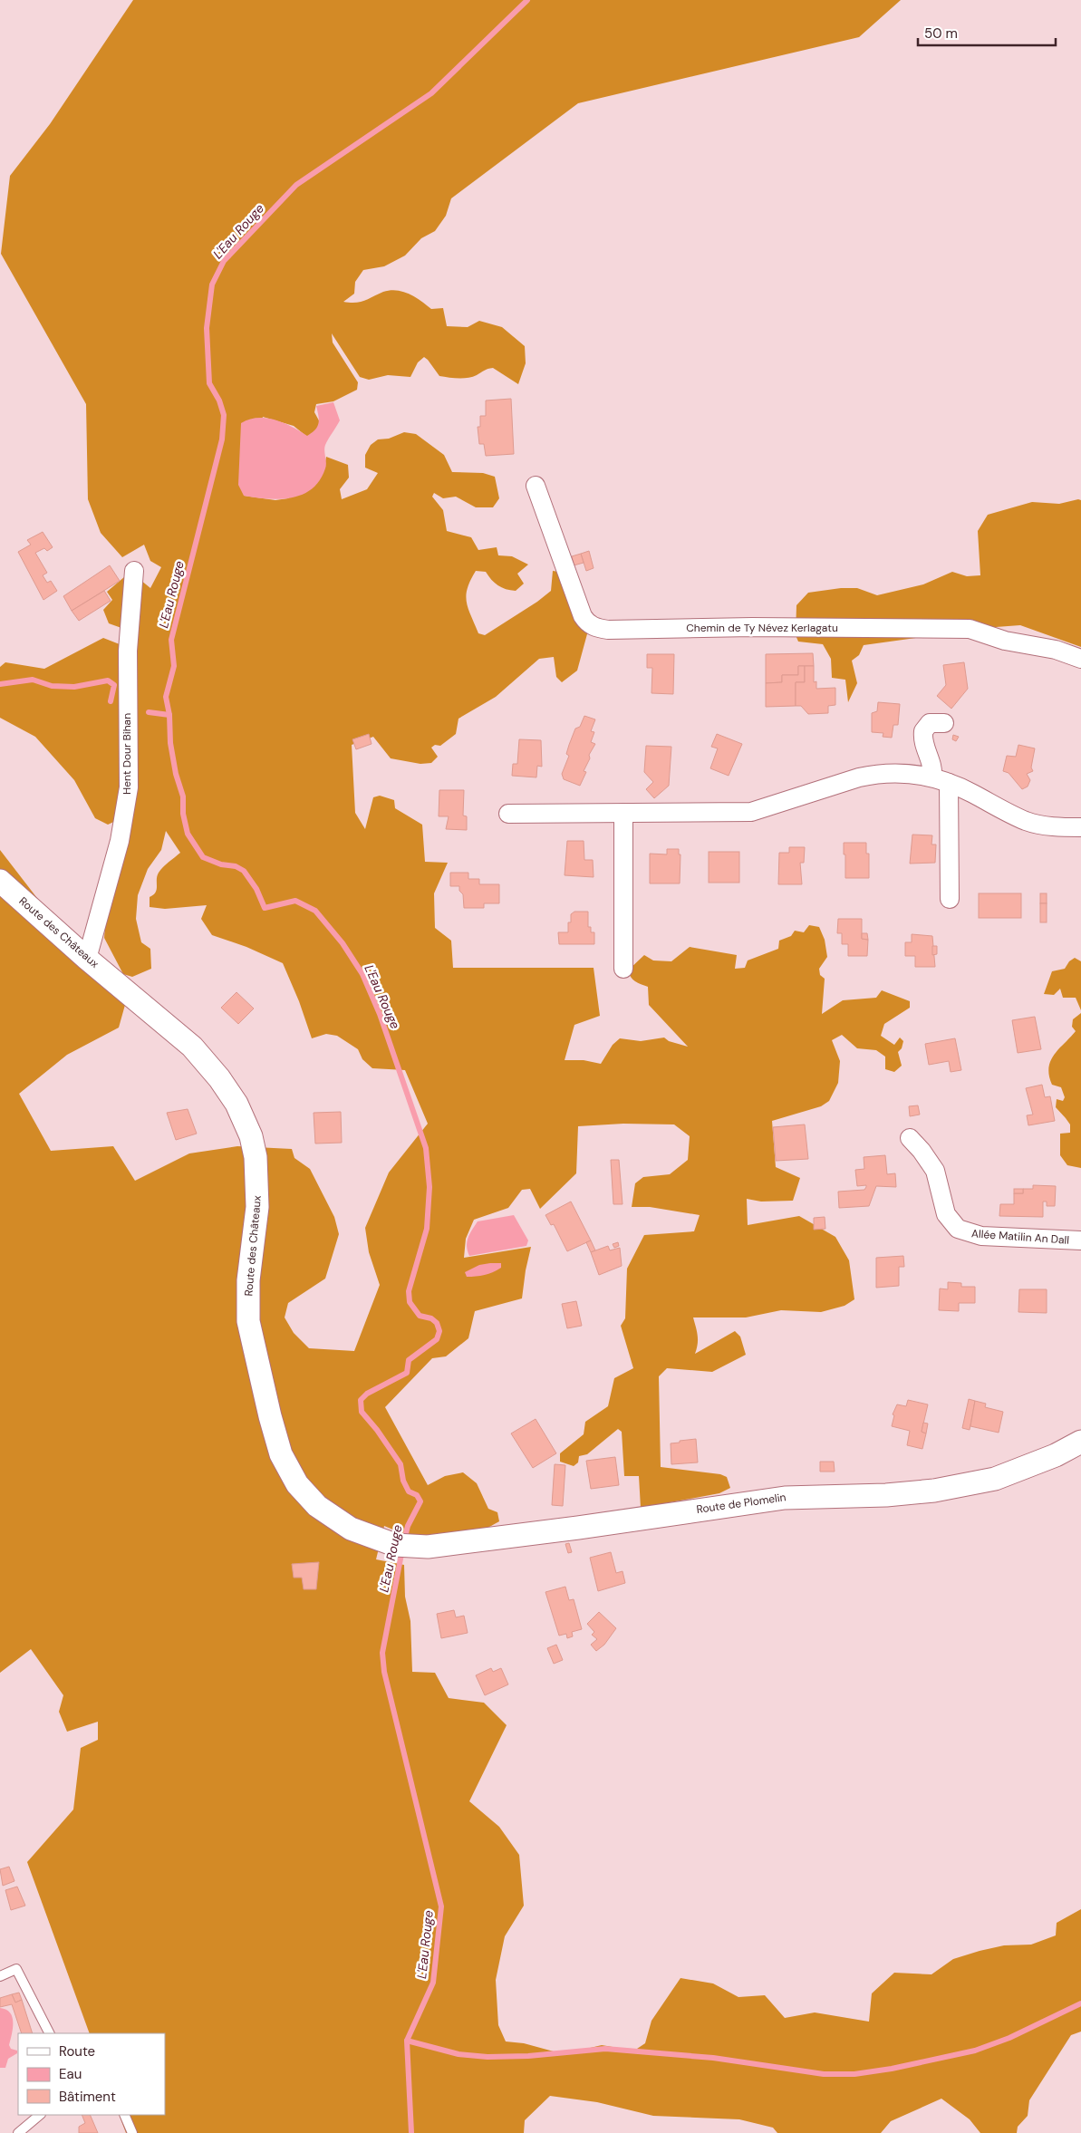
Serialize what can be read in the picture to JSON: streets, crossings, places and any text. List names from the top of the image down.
{
  "streets": {
    "street": [
      "Chemin de Ty Névez Kerlagatu",
      "Hent Dour Bihan",
      "Route des Châteaux",
      "Allée Matilin An Dall",
      "Route de Plomelin"
    ]
  },
  "crossings": [
    ["Hent Dour Bihan", "Route des Châteaux"],
    ["Route des Châteaux", "Route de Plomelin"]
  ],
  "water": ["L'Eau Rouge"],
  "legend": ["Route", "Eau", "Bâtiment"],
  "scale_bar": "50 m"
}
